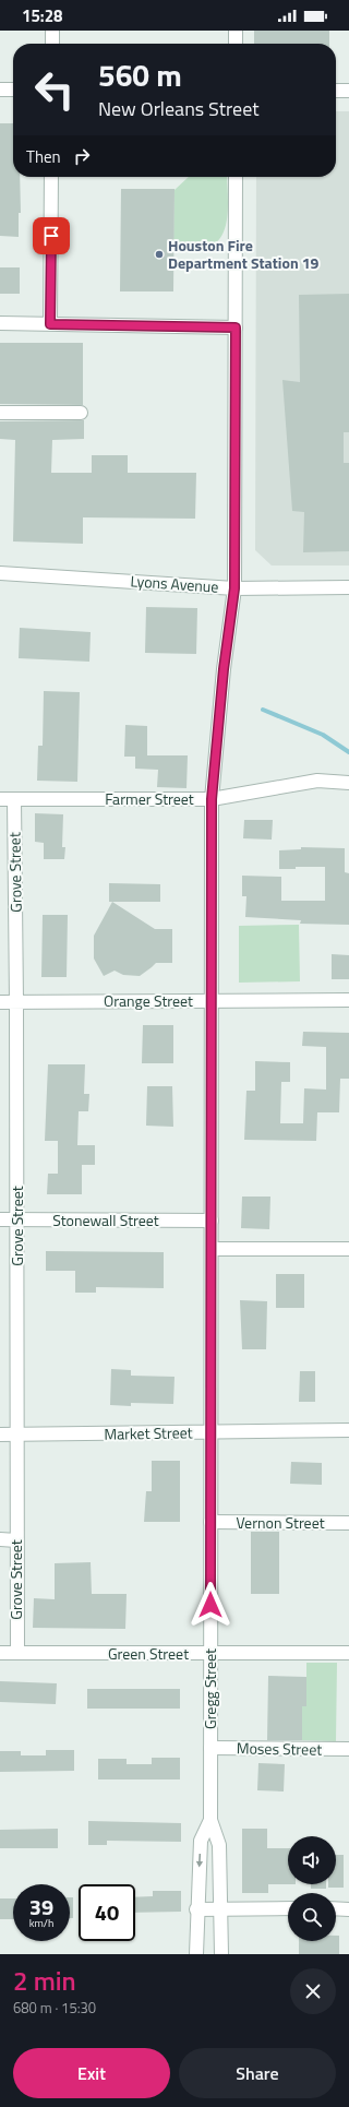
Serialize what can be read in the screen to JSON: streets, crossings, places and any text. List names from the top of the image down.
{
  "streets": {
    "street": [
      "Lyons Avenue",
      "Farmer Street",
      "Grove Street",
      "Orange Street",
      "Stonewall Street",
      "Market Street",
      "Vernon Street",
      "Green Street",
      "Gregg Street",
      "Moses Street"
    ]
  },
  "crossings": [
    ["Lyons Avenue", "Gregg Street"],
    ["Farmer Street", "Grove Street"],
    ["Farmer Street", "Gregg Street"],
    ["Grove Street", "Orange Street"],
    ["Grove Street", "Stonewall Street"],
    ["Grove Street", "Market Street"],
    ["Grove Street", "Green Street"],
    ["Orange Street", "Gregg Street"],
    ["Stonewall Street", "Gregg Street"],
    ["Market Street", "Gregg Street"],
    ["Vernon Street", "Gregg Street"],
    ["Green Street", "Gregg Street"],
    ["Gregg Street", "Moses Street"]
  ],
  "places": ["Houston Fire Department Station 19"],
  "page": {
    "status": "15:28",
    "turn": ["560 m", "New Orleans Street"],
    "then": "Then",
    "speed": "39 km/h",
    "limit": "40",
    "heading": ["2 min", "680 m · 15:30"],
    "buttons": ["Exit", "Share"]
  }
}
